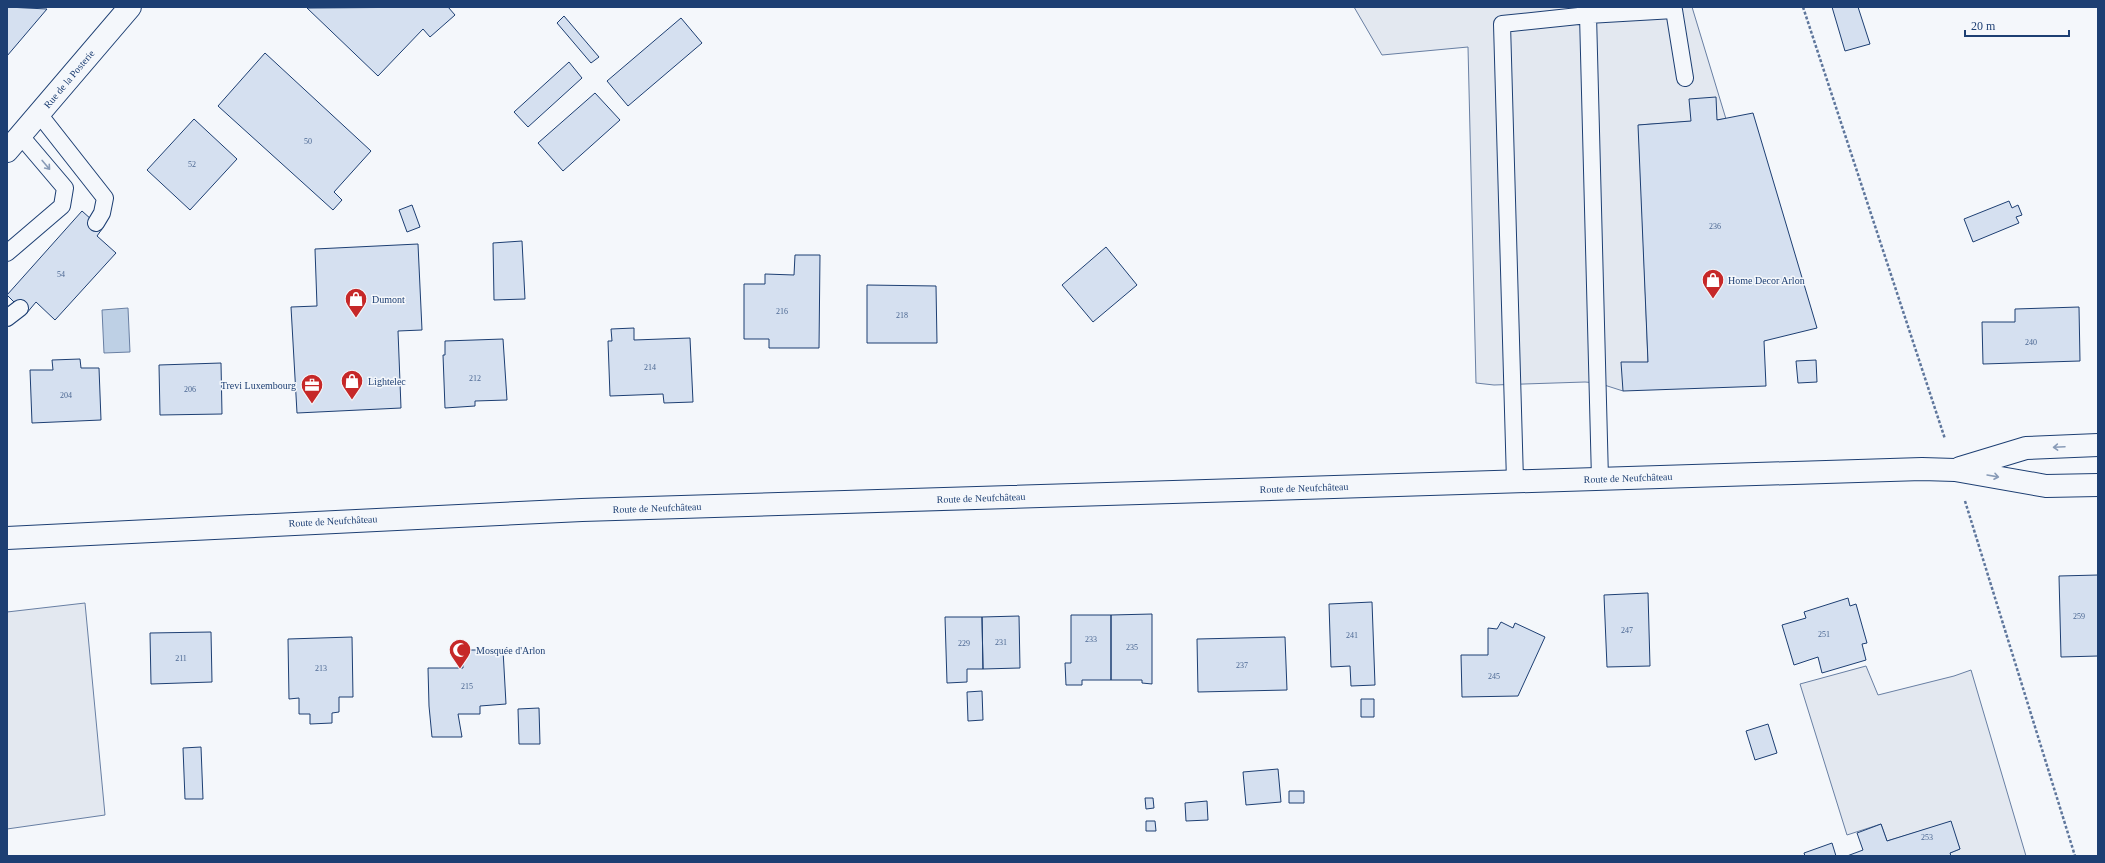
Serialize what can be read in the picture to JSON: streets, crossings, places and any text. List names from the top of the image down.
{
  "streets": {
    "main road": ["Rue de la Posterie", "Route de Neufchâteau"]
  },
  "places": {
    "shop": ["Home Decor Arlon", "Dumont", "Lightelec"],
    "office": ["Trevi Luxembourg"],
    "mosque": ["Mosquée d'Arlon"]
  },
  "house_numbers": [
    "50",
    "52",
    "236",
    "54",
    "216",
    "218",
    "240",
    "214",
    "212",
    "206",
    "204",
    "259",
    "247",
    "251",
    "241",
    "233",
    "231",
    "229",
    "235",
    "211",
    "237",
    "213",
    "245",
    "215",
    "253"
  ],
  "scale_bar": "20 m"
}
